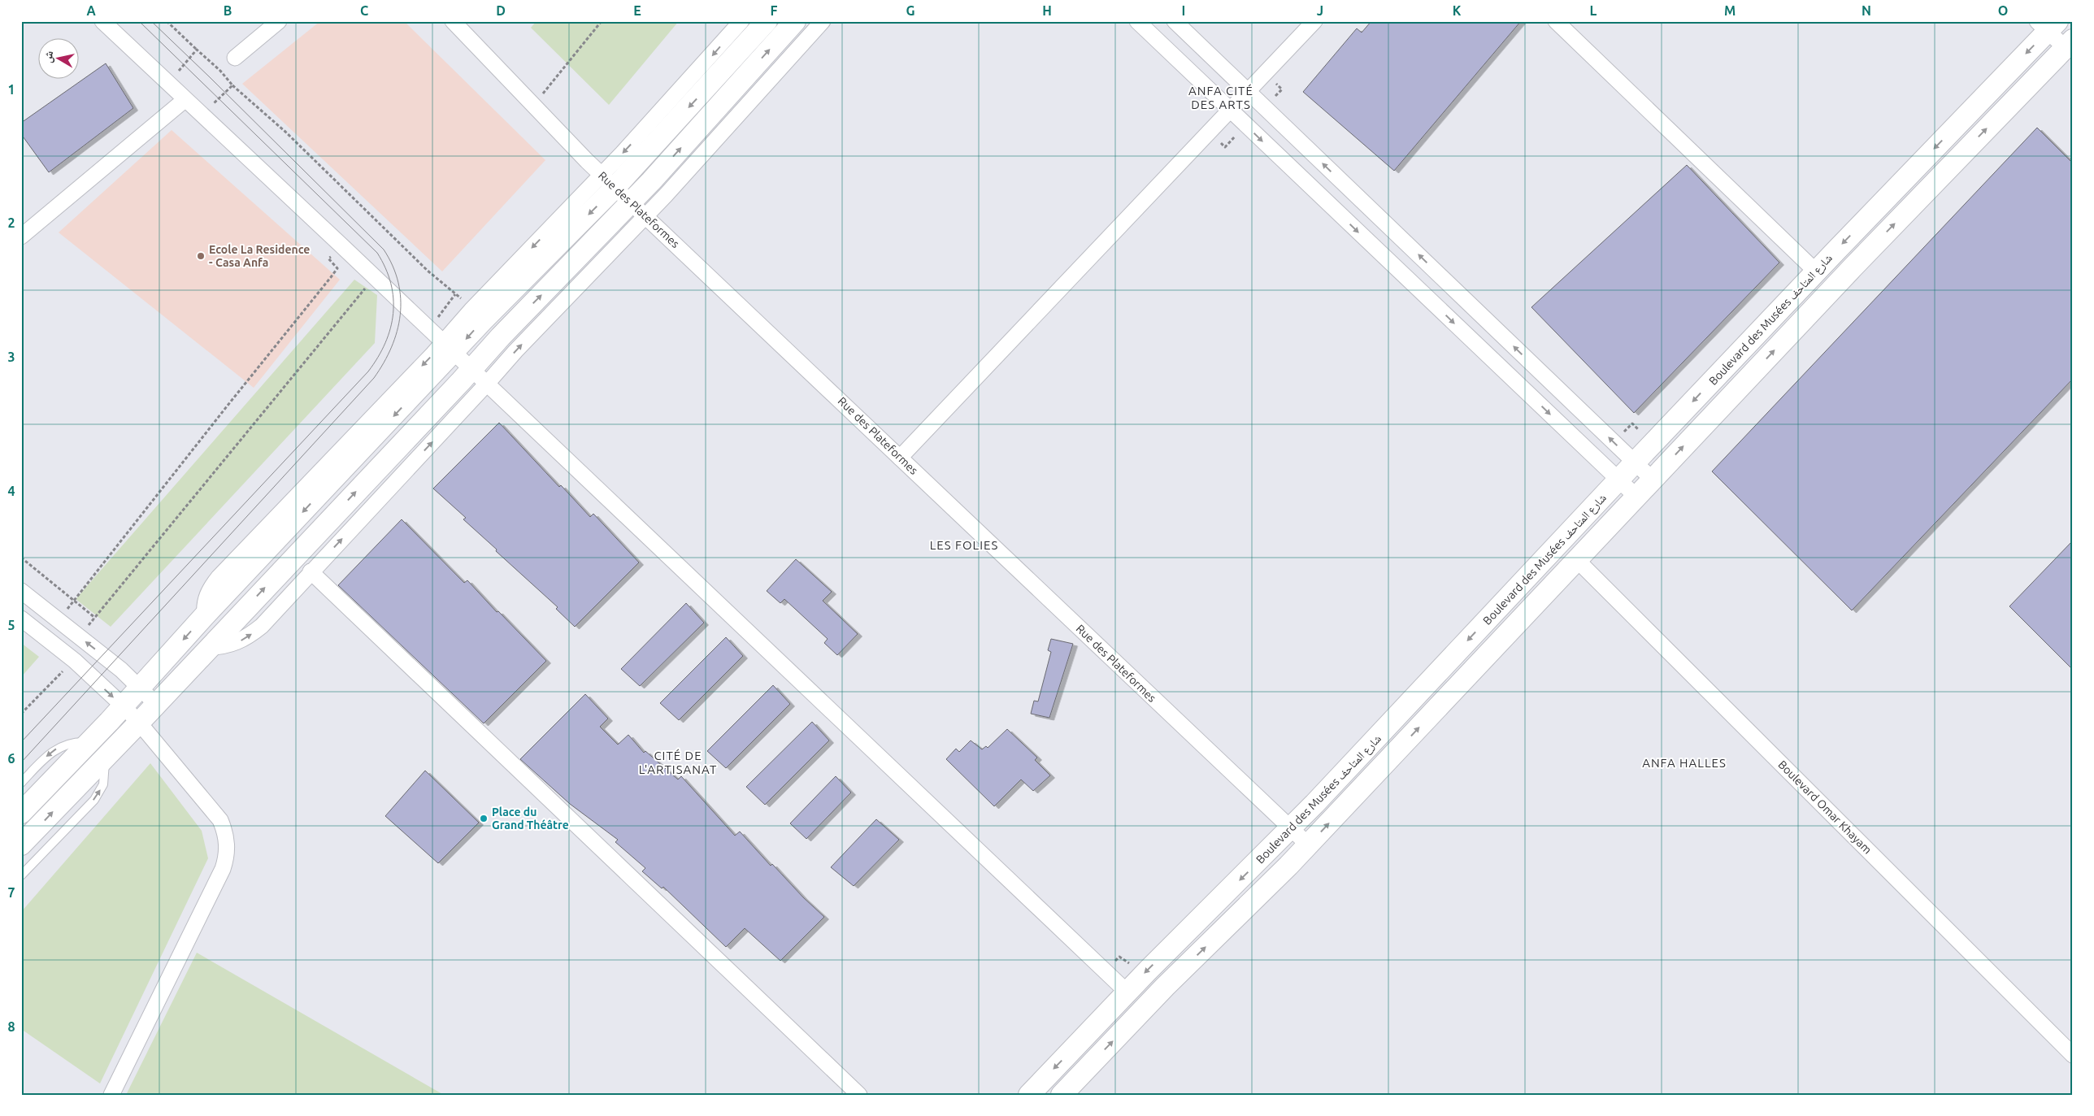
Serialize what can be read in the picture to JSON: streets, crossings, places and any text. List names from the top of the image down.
{
  "streets": {
    "street": ["Rue des Plateformes", "Boulevard des Musées شارع المتاحف", "Boulevard Omar Khayam"]
  },
  "crossings": [
    ["Rue des Plateformes", "Boulevard des Musées شارع المتاحف"],
    ["Boulevard des Musées شارع المتاحف", "Boulevard Omar Khayam"]
  ],
  "districts": [
    "ANFA CITÉ DES ARTS",
    "LES FOLIES",
    "CITÉ DE L'ARTISANAT",
    "ANFA HALLES"
  ],
  "places": ["Ecole La Residence - Casa Anfa", "Place du Grand Théâtre"],
  "north": "left",
  "grid": {
    "columns": [
      "A",
      "B",
      "C",
      "D",
      "E",
      "F",
      "G",
      "H",
      "I",
      "J",
      "K",
      "L",
      "M",
      "N",
      "O"
    ],
    "rows": [
      "1",
      "2",
      "3",
      "4",
      "5",
      "6",
      "7",
      "8"
    ]
  }
}
